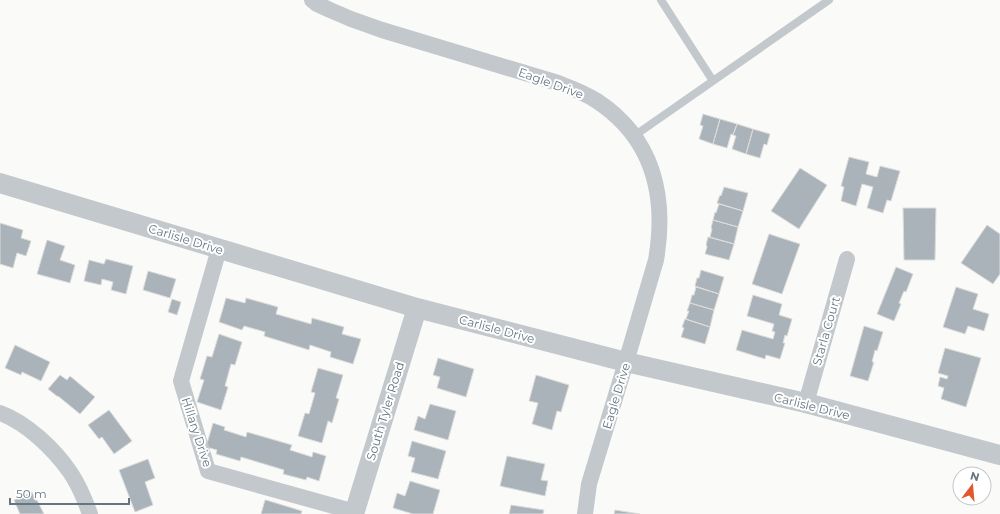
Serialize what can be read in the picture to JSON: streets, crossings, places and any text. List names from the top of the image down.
{
  "streets": {
    "street": [
      "Eagle Drive",
      "Carlisle Drive",
      "Starla Court",
      "South Tyler Road",
      "Hillary Drive"
    ]
  },
  "crossings": [
    ["Eagle Drive", "Carlisle Drive"],
    ["Carlisle Drive", "Starla Court"],
    ["Carlisle Drive", "South Tyler Road"],
    ["Carlisle Drive", "Hillary Drive"],
    ["South Tyler Road", "Hillary Drive"]
  ],
  "scale_bar": "50 m",
  "north": "top"
}
